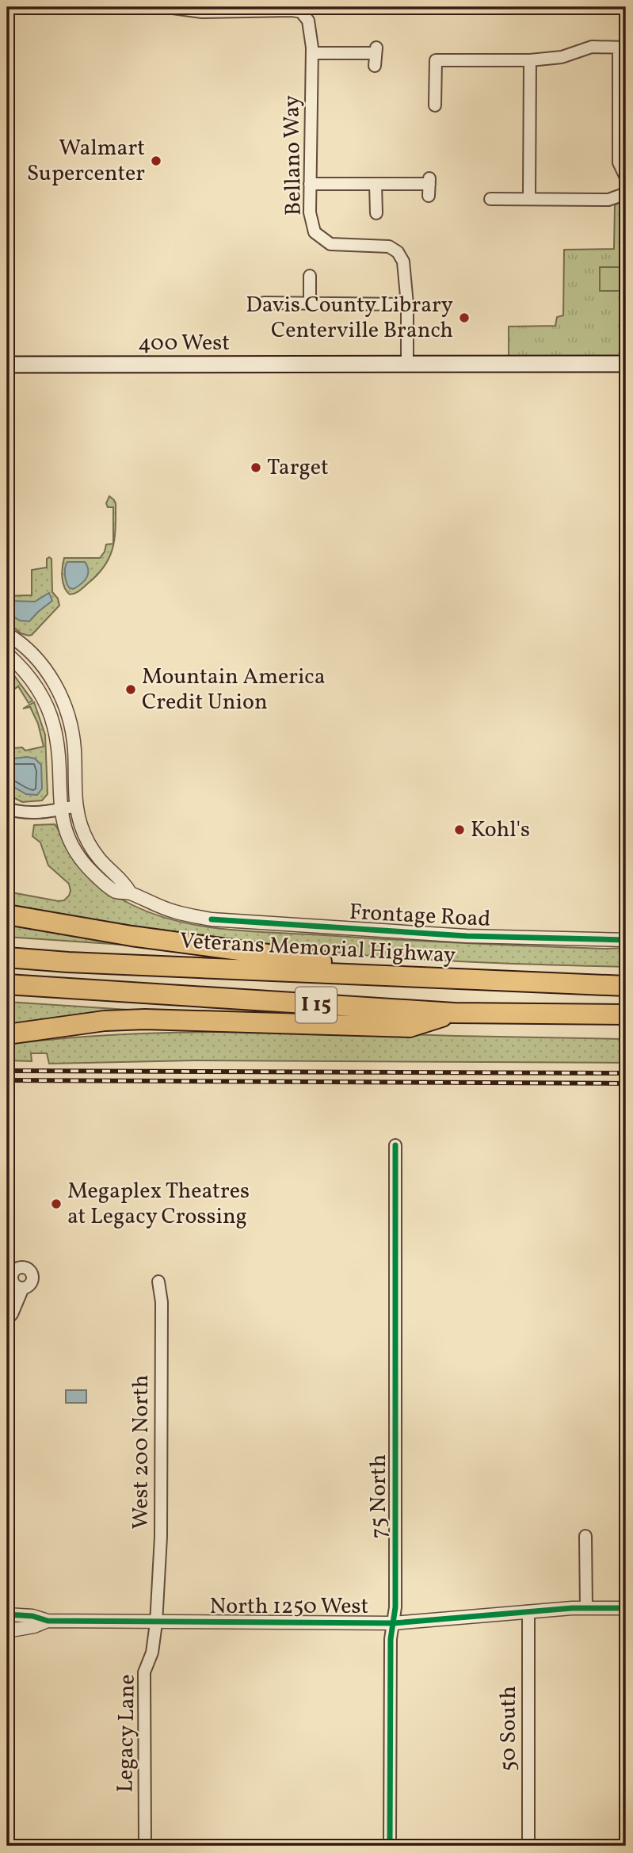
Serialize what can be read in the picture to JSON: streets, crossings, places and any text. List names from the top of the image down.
{
  "streets": {
    "highway": ["Veterans Memorial Highway", "I 15"],
    "main road": ["400 West"],
    "street": [
      "Bellano Way",
      "Frontage Road",
      "West 200 North",
      "75 North",
      "North 1250 West",
      "50 South",
      "Legacy Lane"
    ]
  },
  "crossings": [
    ["Bellano Way", "400 West"],
    ["West 200 North", "North 1250 West"],
    ["West 200 North", "Legacy Lane"],
    ["75 North", "North 1250 West"],
    ["North 1250 West", "50 South"],
    ["North 1250 West", "Legacy Lane"]
  ],
  "places": [
    "Walmart Supercenter",
    "Davis County Library Centerville Branch",
    "Target",
    "Mountain America Credit Union",
    "Kohl's",
    "Megaplex Theatres at Legacy Crossing"
  ]
}
